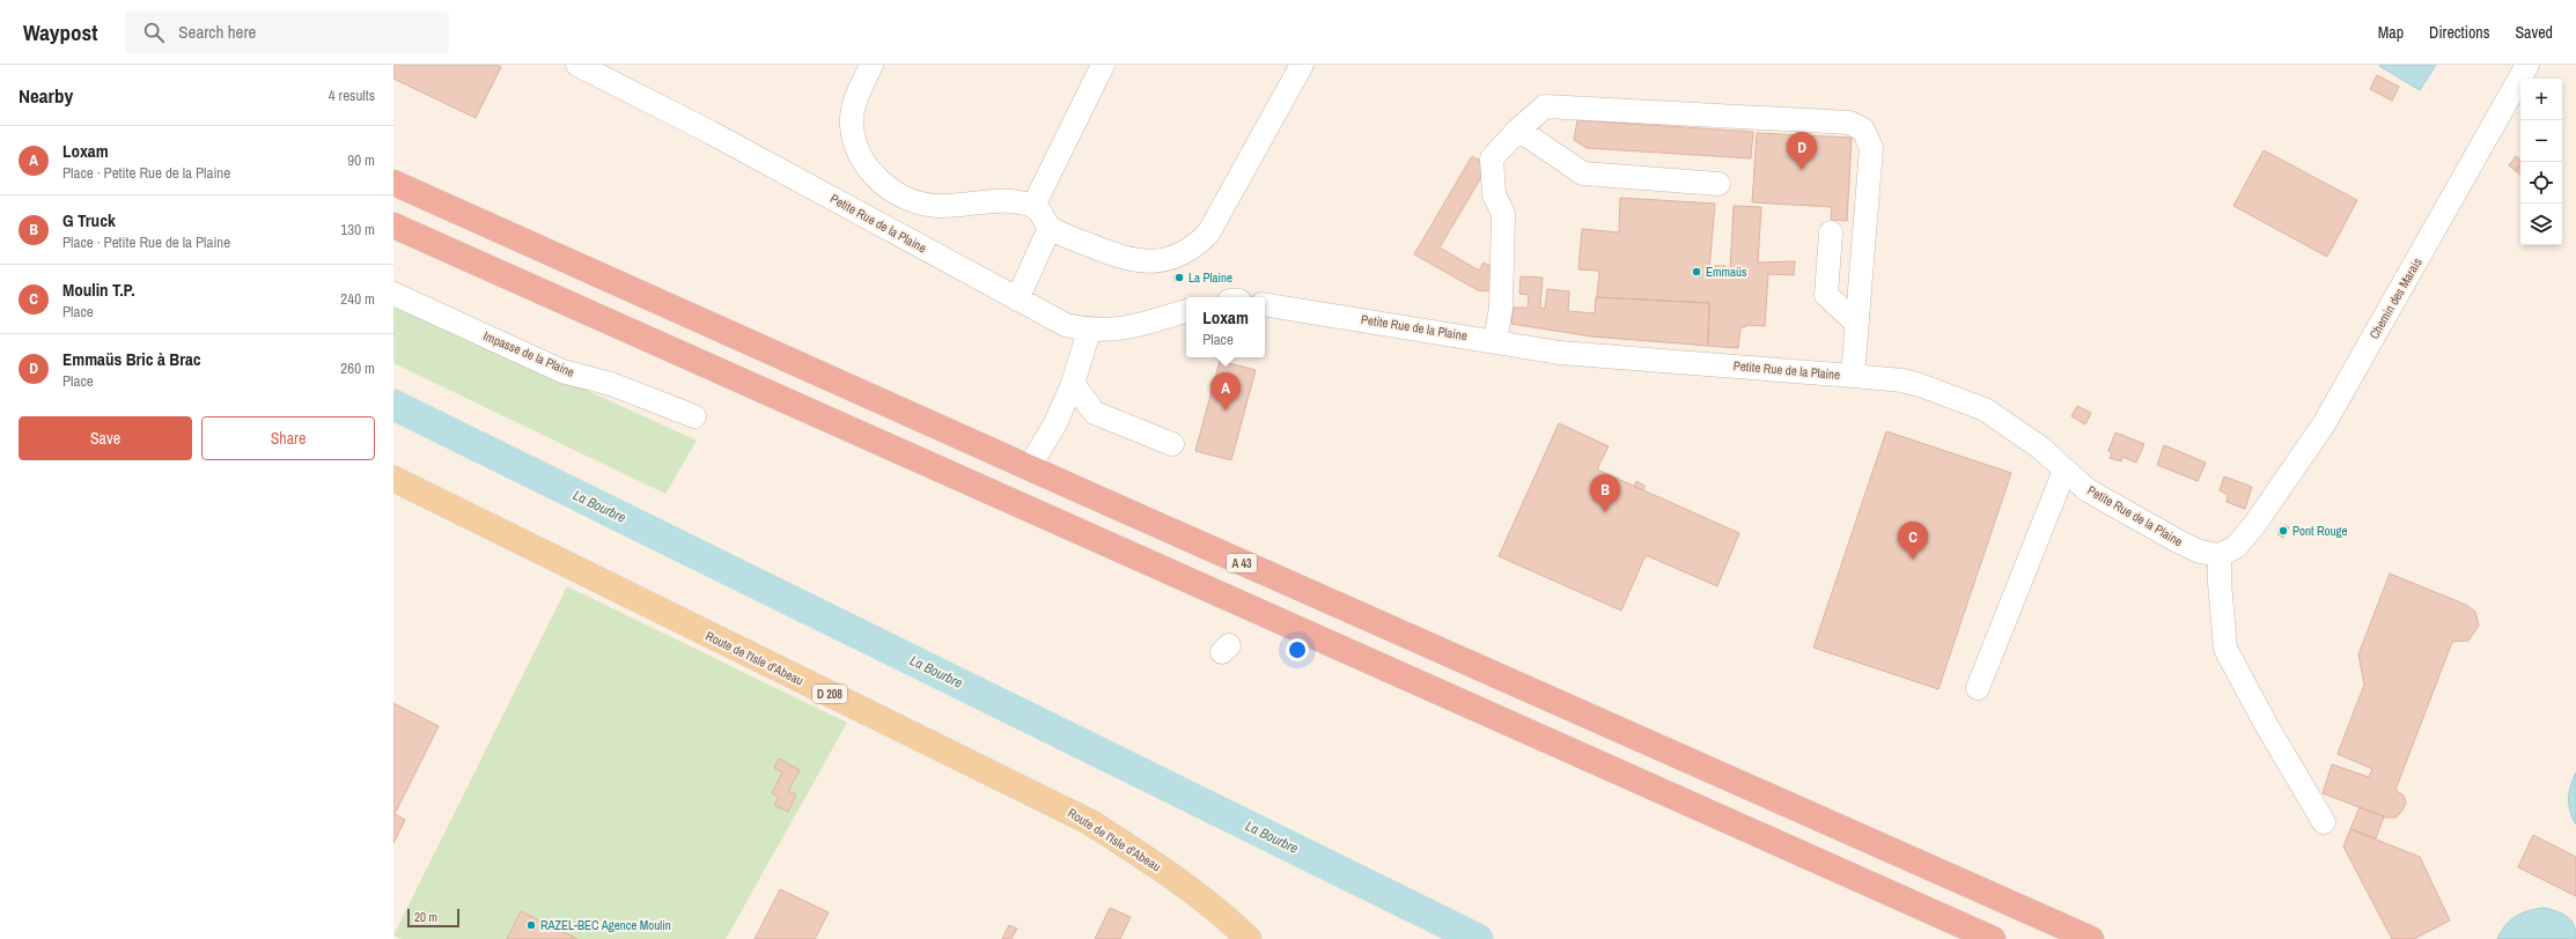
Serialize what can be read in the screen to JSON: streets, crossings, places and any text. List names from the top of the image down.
{
  "streets": {
    "highway": ["A 43"],
    "main road": ["Route de l'Isle d'Abeau", "D 208"],
    "street": ["Petite Rue de la Plaine", "Chemin des Marais", "Impasse de la Plaine"]
  },
  "crossings": [
    ["Petite Rue de la Plaine", "Chemin des Marais"]
  ],
  "water": ["La Bourbre"],
  "places": [
    "Emmaüs",
    "La Plaine",
    "Pont Rouge",
    "RAZEL-BEC Agence Moulin"
  ],
  "scale_bar": "20 m",
  "page": {
    "header": "Waypost",
    "search": "Search here",
    "nav": ["Map", "Directions", "Saved"],
    "heading": ["Nearby", "4 results"],
    "map_buttons": ["+", "−"],
    "list": [
      {
        "mark": "A",
        "name": "Loxam",
        "note": "Place · Petite Rue de la Plaine",
        "value": "90 m"
      },
      {
        "mark": "B",
        "name": "G Truck",
        "note": "Place · Petite Rue de la Plaine",
        "value": "130 m"
      },
      {
        "mark": "C",
        "name": "Moulin T.P.",
        "note": "Place",
        "value": "240 m"
      },
      {
        "mark": "D",
        "name": "Emmaüs Bric à Brac",
        "note": "Place",
        "value": "260 m"
      }
    ],
    "pins": [
      "D",
      "A",
      "B",
      "C"
    ],
    "popup": ["Loxam", "Place"],
    "buttons": ["Save", "Share"],
    "scale": "20 m"
  }
}
